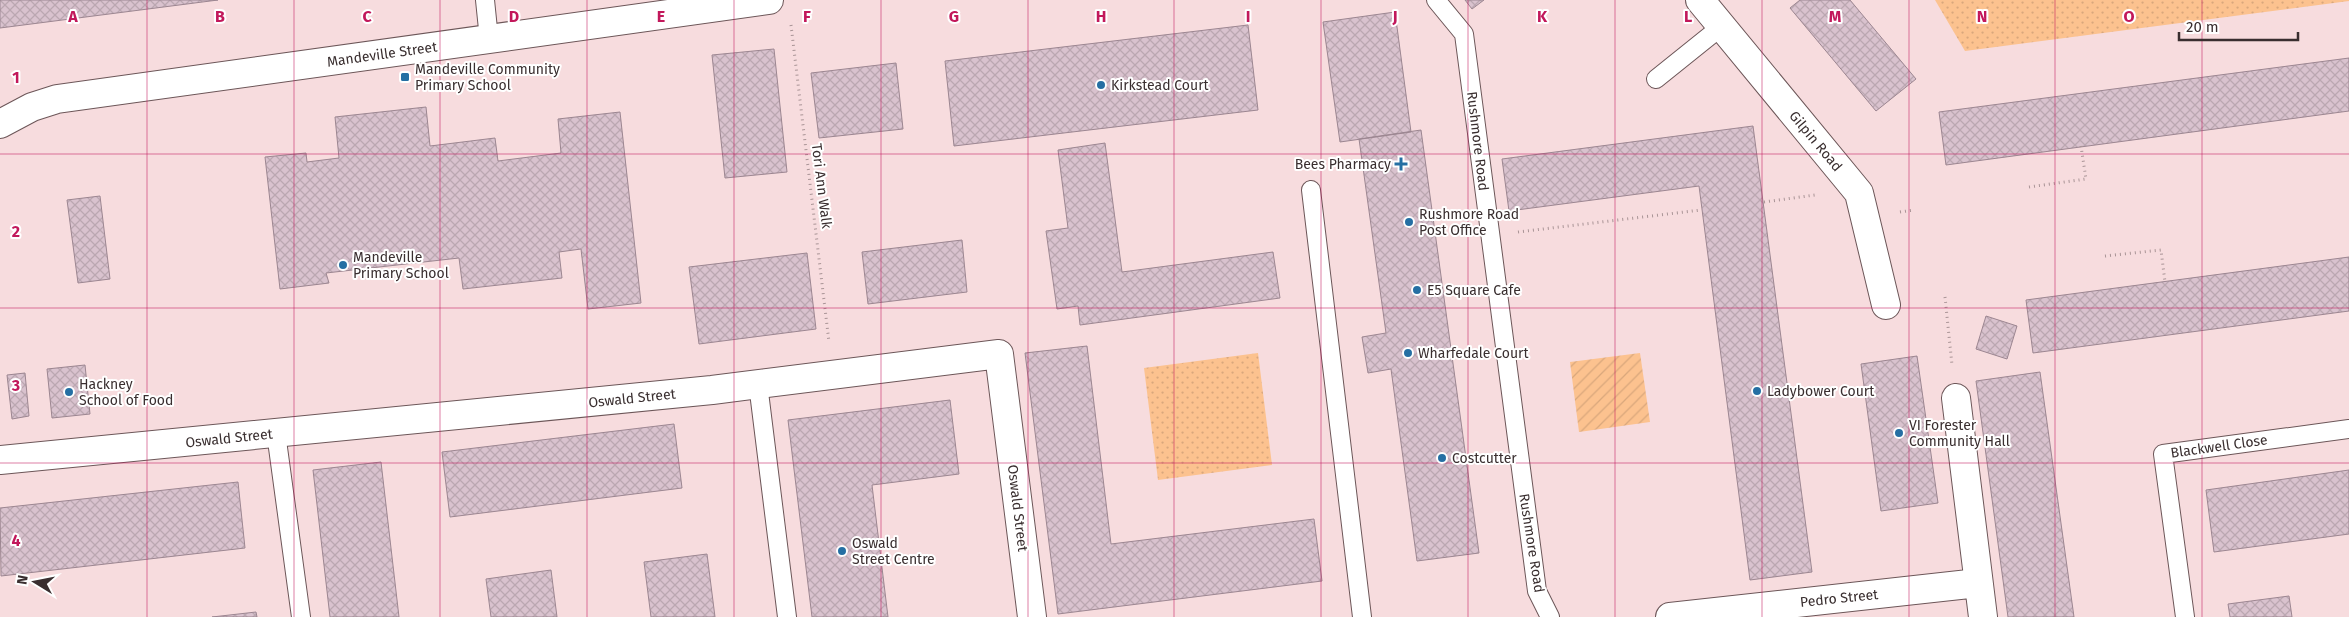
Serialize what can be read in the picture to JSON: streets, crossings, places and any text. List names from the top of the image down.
{
  "streets": {
    "street": [
      "Mandeville Street",
      "Gilpin Road",
      "Oswald Street",
      "Pedro Street"
    ],
    "lane": ["Rushmore Road", "Blackwell Close"],
    "path": ["Tori Ann Walk"]
  },
  "crossings": [
    ["Tori Ann Walk", "Oswald Street"]
  ],
  "places": {
    "transit": ["Mandeville Community Primary School"],
    "other": [
      "Kirkstead Court",
      "Rushmore Road Post Office",
      "Mandeville Primary School",
      "E5 Square Cafe",
      "Wharfedale Court",
      "Ladybower Court",
      "Hackney School of Food",
      "VI Forester Community Hall",
      "Costcutter",
      "Oswald Street Centre"
    ],
    "health": ["Bees Pharmacy"]
  },
  "scale_bar": "20 m",
  "north": "left",
  "grid": {
    "columns": [
      "A",
      "B",
      "C",
      "D",
      "E",
      "F",
      "G",
      "H",
      "I",
      "J",
      "K",
      "L",
      "M",
      "N",
      "O"
    ],
    "rows": [
      "1",
      "2",
      "3",
      "4"
    ]
  }
}
